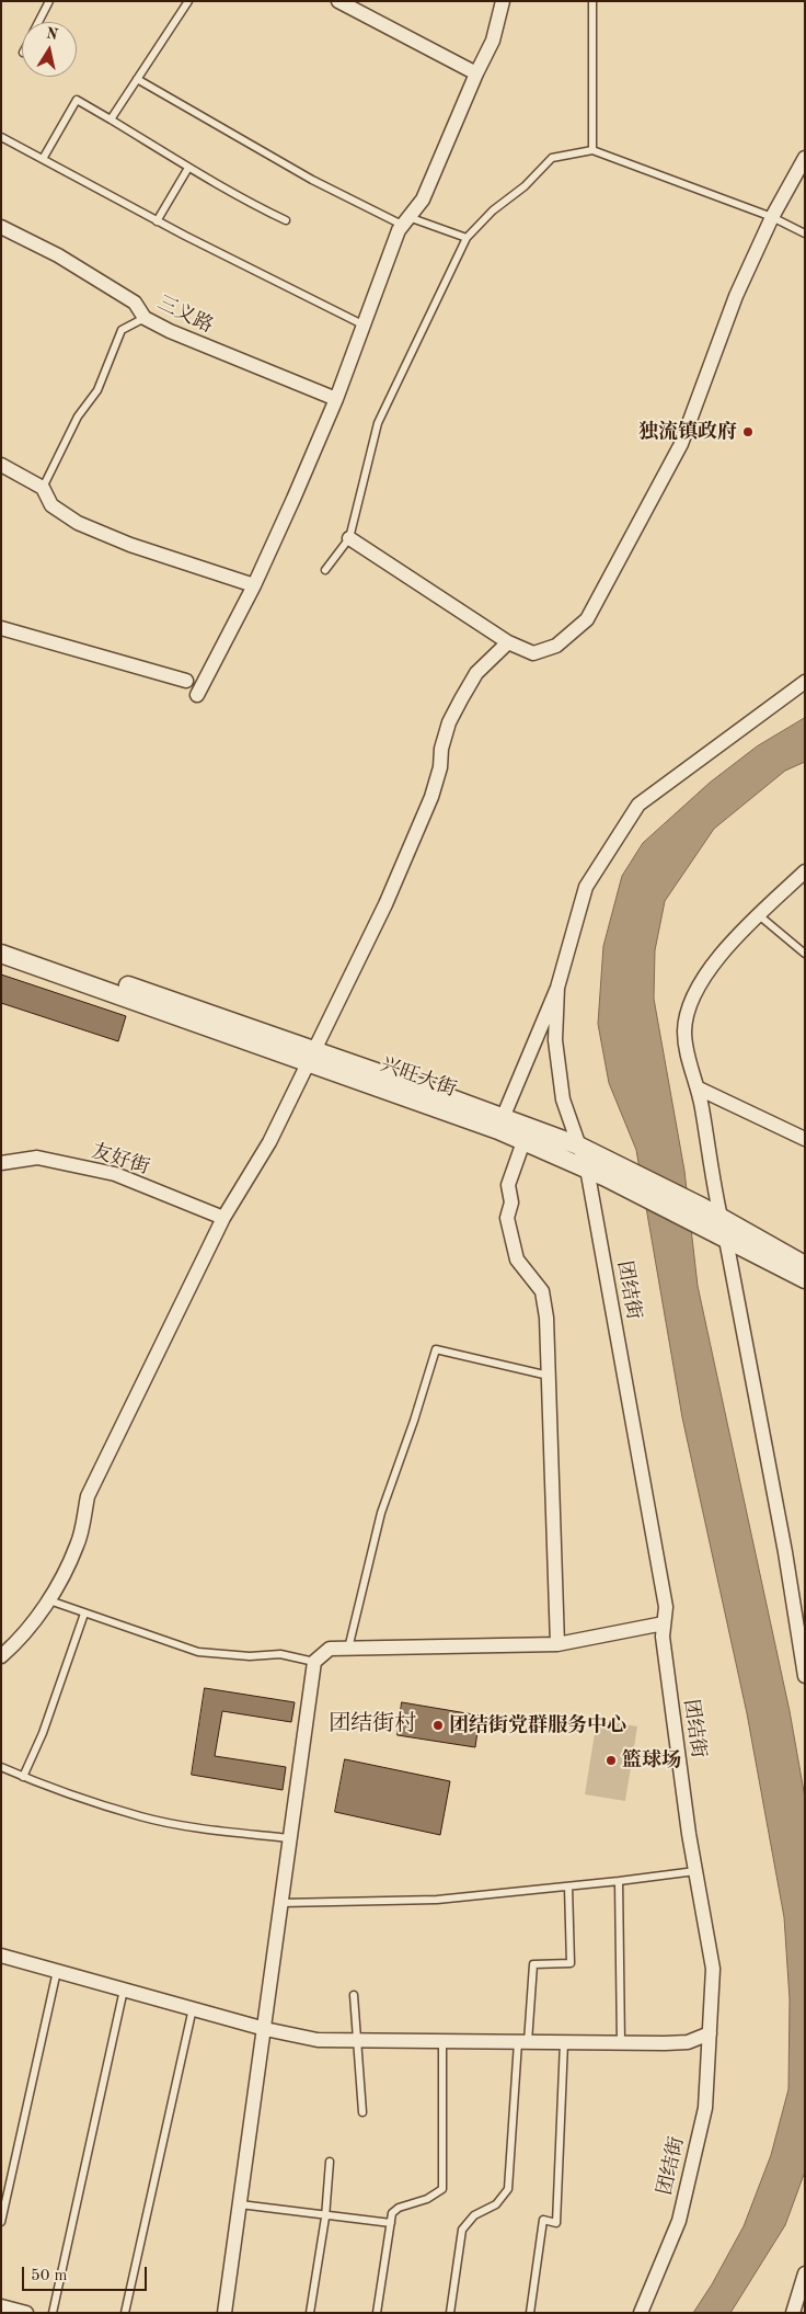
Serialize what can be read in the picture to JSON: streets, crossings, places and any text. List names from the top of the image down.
{
  "streets": {
    "street": [
      "三义路",
      "兴旺大街",
      "友好街",
      "团结街"
    ]
  },
  "crossings": [
    ["兴旺大街", "团结街"]
  ],
  "districts": ["团结街村"],
  "places": ["独流镇政府", "团结街党群服务中心", "篮球场"],
  "scale_bar": "50 m",
  "north": "top"
}
